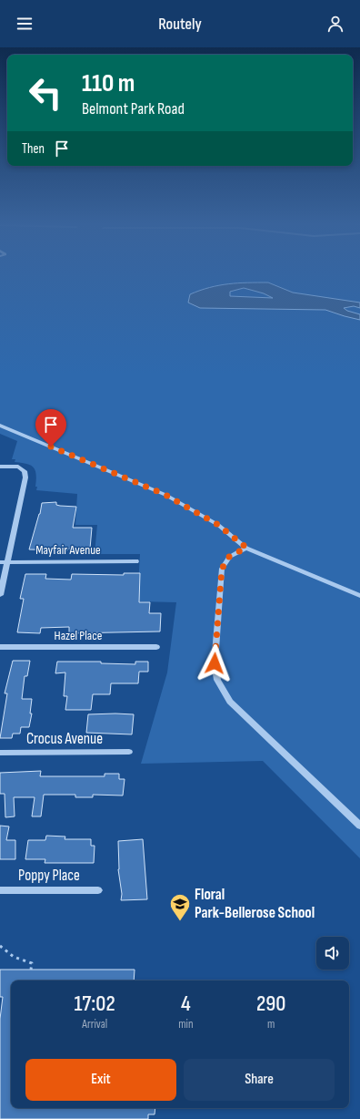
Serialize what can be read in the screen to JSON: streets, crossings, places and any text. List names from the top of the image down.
{
  "streets": {
    "street": [
      "Mayfair Avenue",
      "Hazel Place",
      "Crocus Avenue",
      "Poppy Place"
    ]
  },
  "places": {
    "school or university": ["Floral Park-Bellerose School"]
  },
  "page": {
    "header": "Routely",
    "turn": ["110 m", "Belmont Park Road"],
    "then": "Then",
    "eta": [
      "17:02",
      "Arrival",
      "4",
      "min",
      "290",
      "m"
    ],
    "buttons": ["Exit", "Share"]
  }
}
